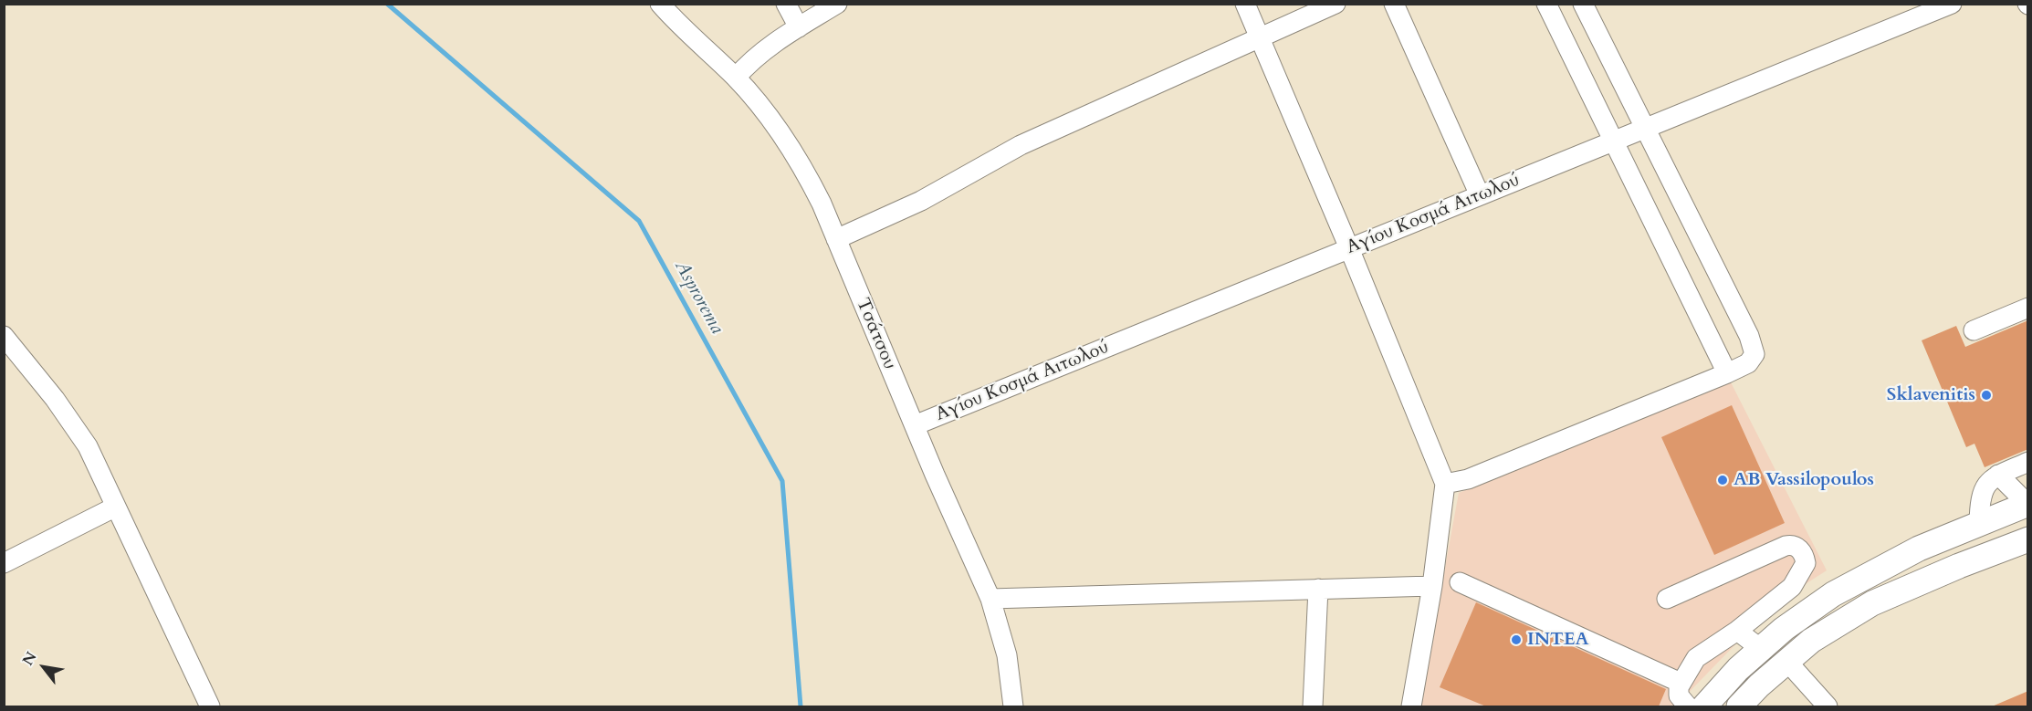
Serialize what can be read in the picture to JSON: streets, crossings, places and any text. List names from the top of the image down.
{
  "streets": {
    "street": ["Αγίου Κοσμά Αιτωλού", "Τσάτσου"]
  },
  "crossings": [
    ["Αγίου Κοσμά Αιτωλού", "Τσάτσου"]
  ],
  "water": ["Asprorema"],
  "places": ["Sklavenitis", "AB Vassilopoulos", "INTEA"],
  "north": "top left"
}
